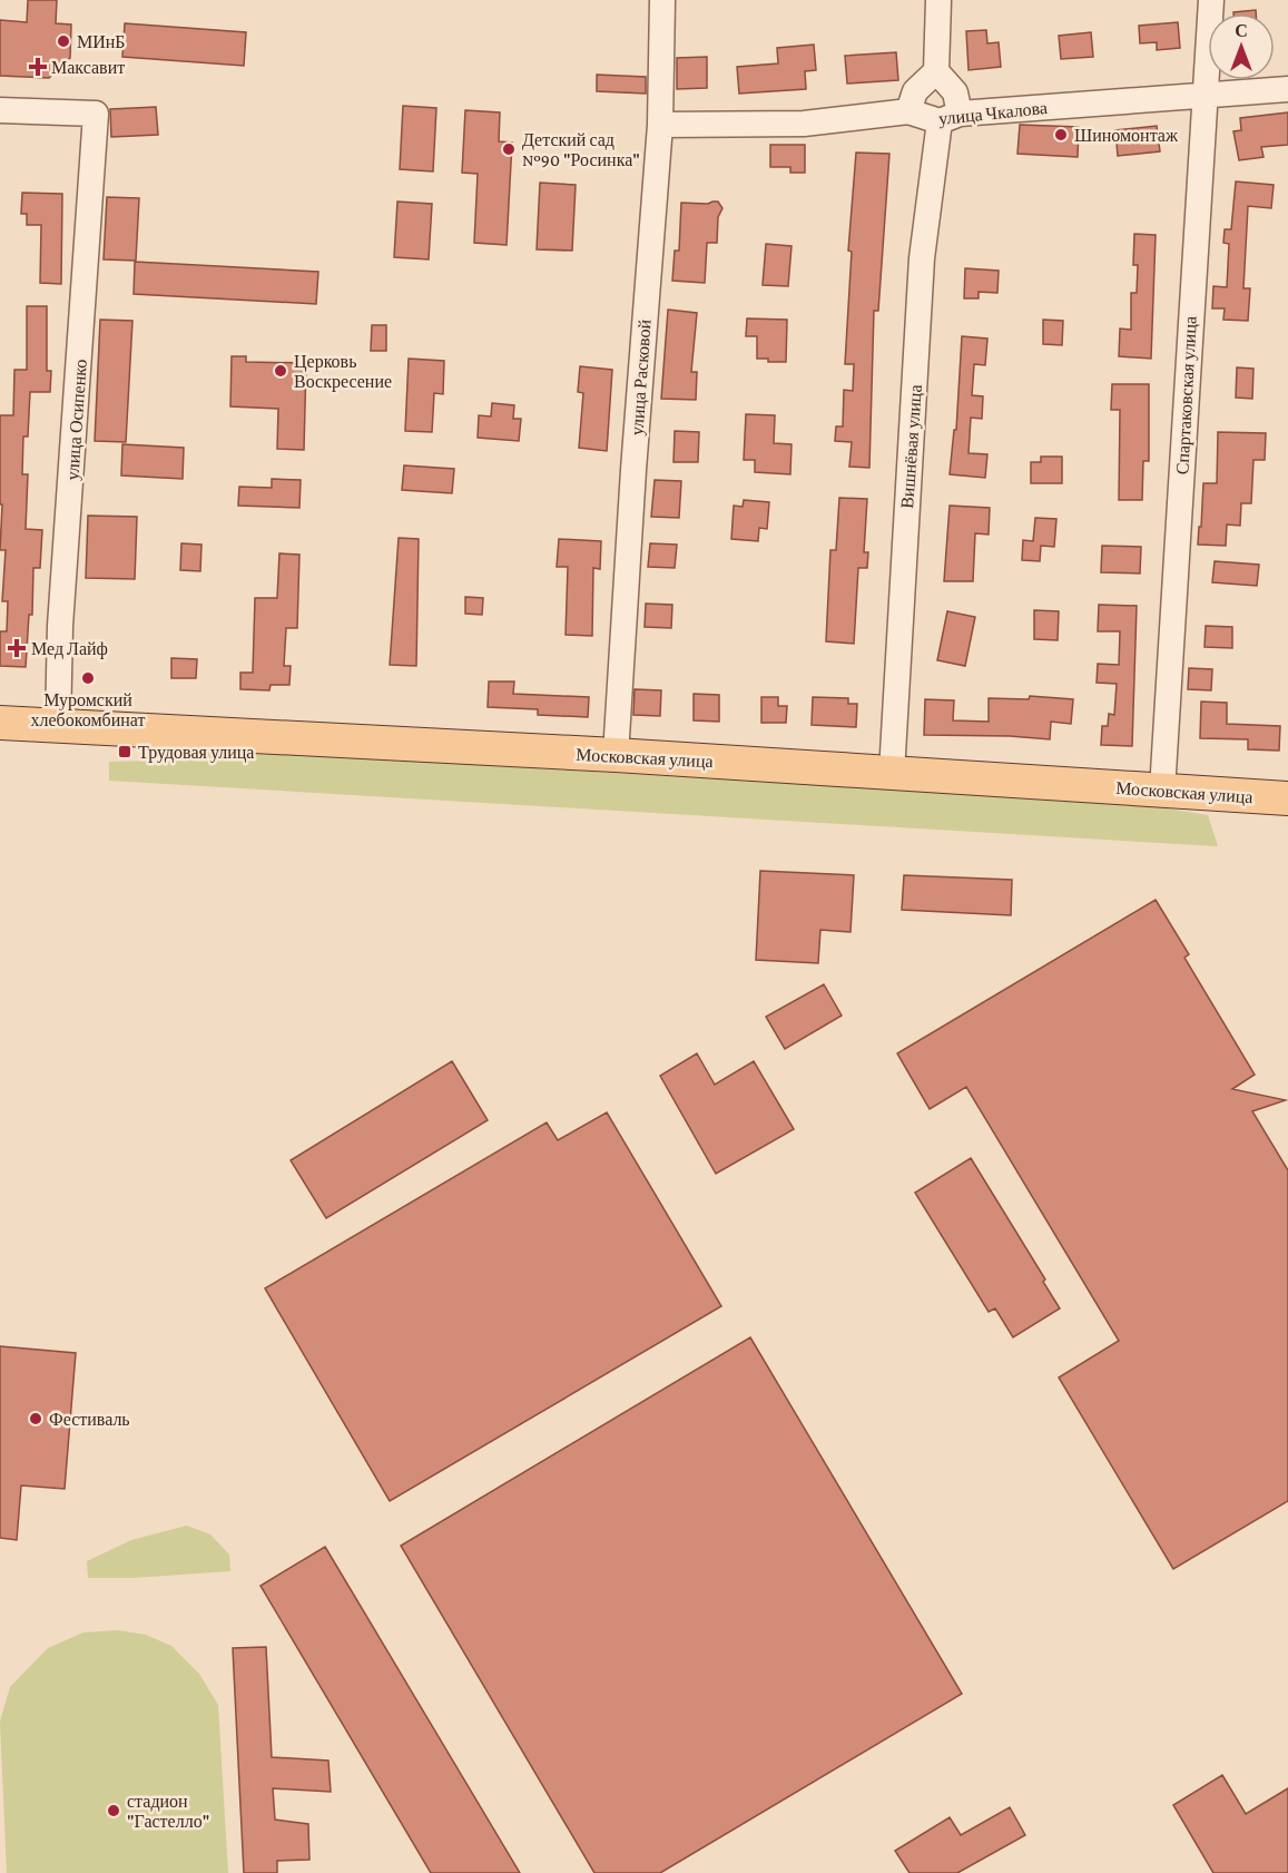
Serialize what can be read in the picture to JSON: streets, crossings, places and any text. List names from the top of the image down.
{
  "streets": {
    "main road": ["Московская улица"],
    "street": [
      "улица Чкалова",
      "улица Расковой",
      "Спартаковская улица",
      "улица Осипенко",
      "Вишнёвая улица"
    ]
  },
  "crossings": [
    ["улица Чкалова", "улица Расковой"],
    ["улица Чкалова", "Спартаковская улица"],
    ["улица Чкалова", "Вишнёвая улица"],
    ["улица Расковой", "Московская улица"],
    ["Спартаковская улица", "Московская улица"],
    ["улица Осипенко", "Московская улица"],
    ["Вишнёвая улица", "Московская улица"]
  ],
  "places": {
    "other": [
      "МИнБ",
      "Шиномонтаж",
      "Детский сад №90 \"Росинка\"",
      "Церковь Воскресение",
      "Муромский хлебокомбинат",
      "Фестиваль",
      "стадион \"Гастелло\""
    ],
    "health": ["Максавит", "Мед Лайф"],
    "transit": ["Трудовая улица"]
  },
  "north": "top"
}
